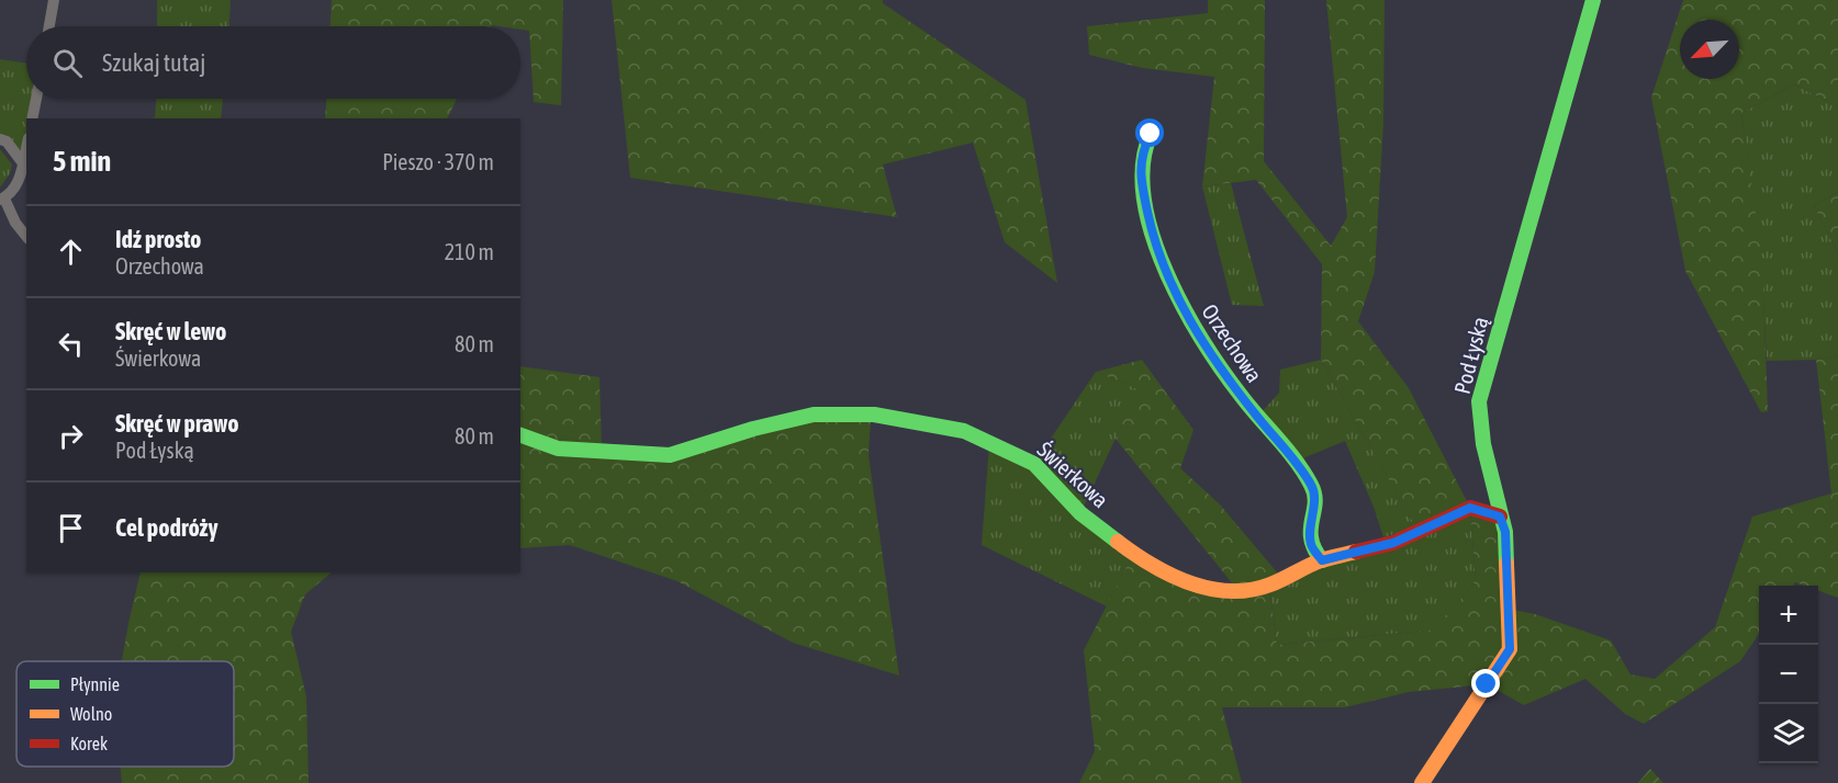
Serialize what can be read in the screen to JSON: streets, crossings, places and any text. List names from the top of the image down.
{
  "streets": {
    "street": ["Orzechowa", "Pod Łyską", "Świerkowa"]
  },
  "crossings": [
    ["Orzechowa", "Świerkowa"],
    ["Pod Łyską", "Świerkowa"]
  ],
  "legend": ["Płynnie", "Wolno", "Korek"],
  "north": "bottom left",
  "page": {
    "search": "Szukaj tutaj",
    "heading": ["5 min", "Pieszo · 370 m"],
    "list": [
      ["Idź prosto", "Orzechowa", "210 m"],
      ["Skręć w lewo", "Świerkowa", "80 m"],
      ["Skręć w prawo", "Pod Łyską", "80 m"],
      "Cel podróży"
    ],
    "map_buttons": ["+", "−"]
  }
}
